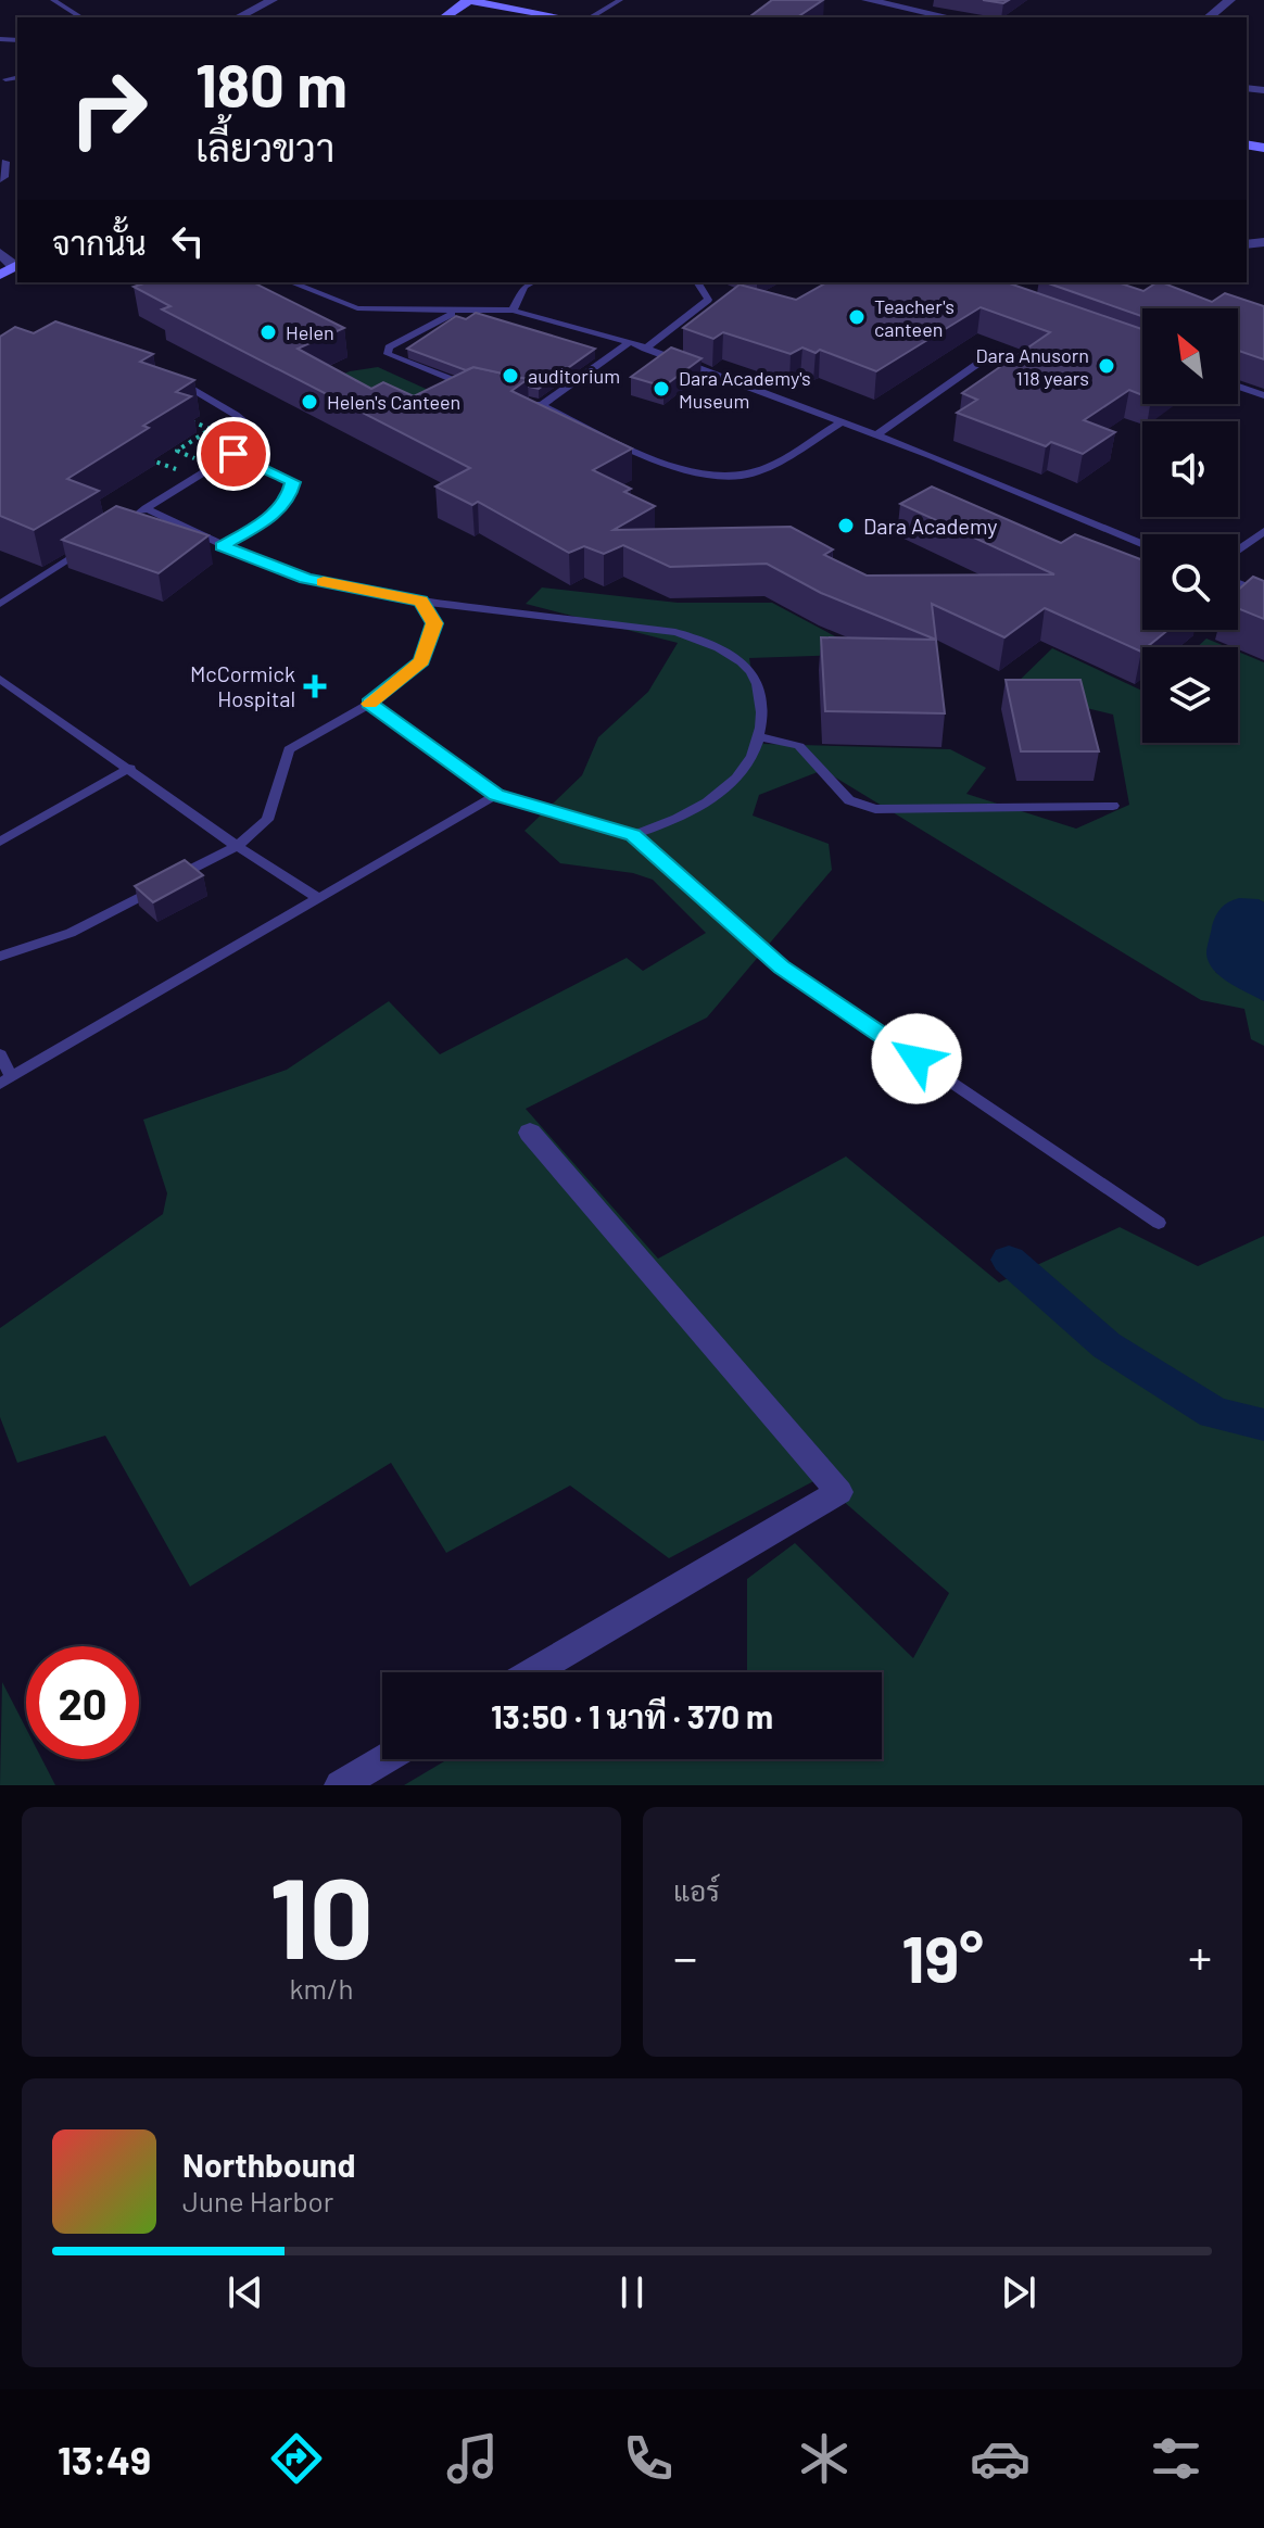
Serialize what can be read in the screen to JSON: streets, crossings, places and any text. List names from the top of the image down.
{
  "places": {
    "other": [
      "Teacher's canteen",
      "Helen",
      "Dara Anusorn 118 years",
      "auditorium",
      "Dara Academy's Museum",
      "Helen's Canteen",
      "Dara Academy"
    ],
    "health": ["McCormick Hospital"]
  },
  "north": "top left",
  "page": {
    "turn": ["180 m", "เลี้ยวขวา"],
    "then": "จากนั้น",
    "limit": "20",
    "trip": "13:50 · 1 นาที · 370 m",
    "tile": [
      ["10", "km/h"],
      "แอร์"
    ],
    "heat": ["−", "19°", "+"],
    "song": ["Northbound", "June Harbor"],
    "tabs": "13:49"
  }
}
